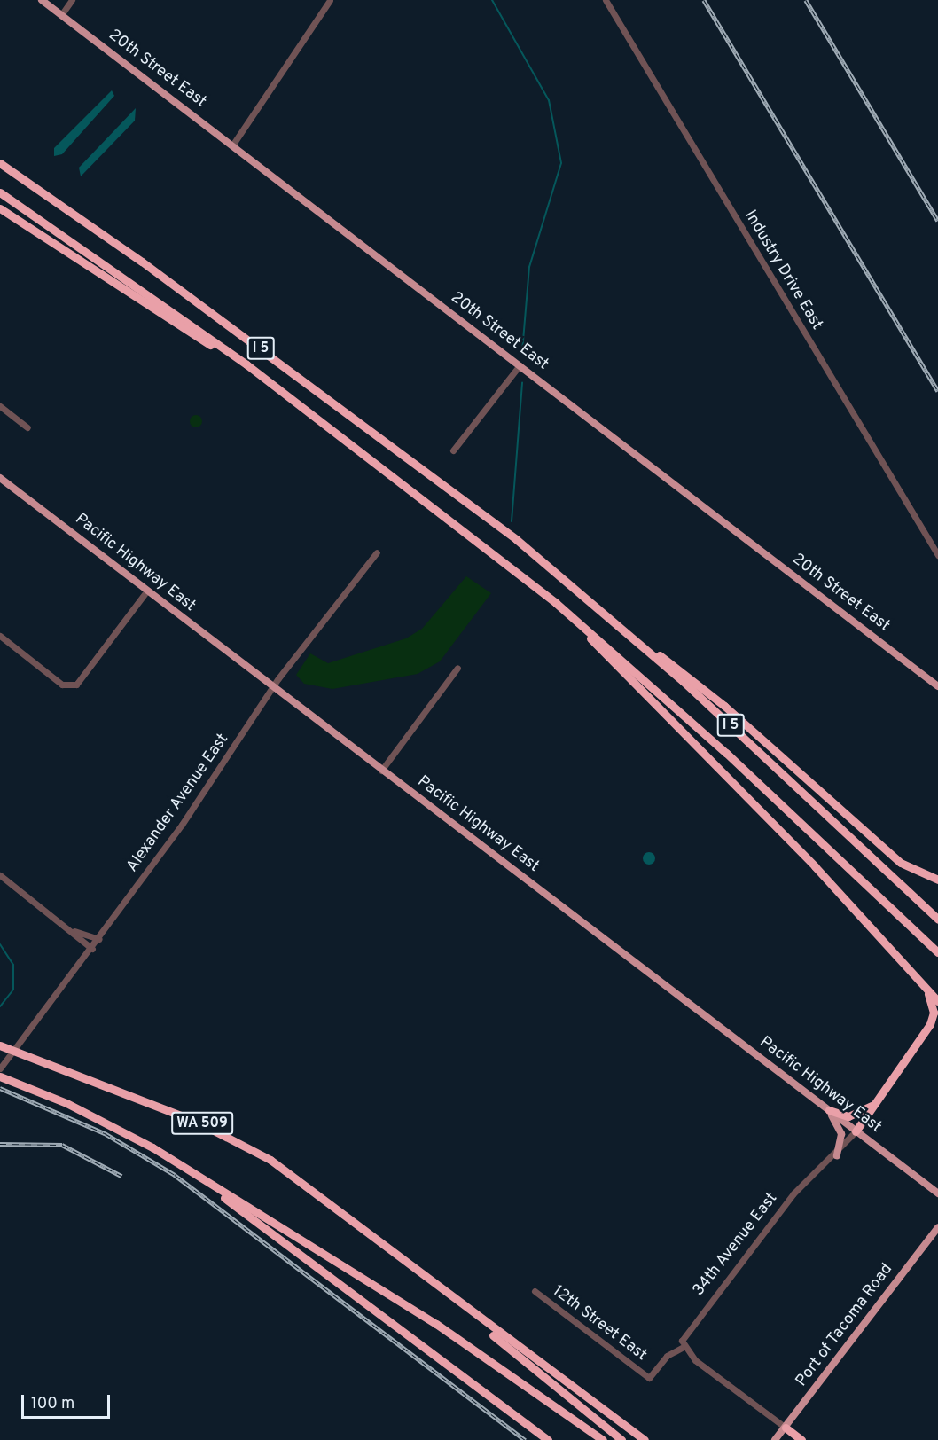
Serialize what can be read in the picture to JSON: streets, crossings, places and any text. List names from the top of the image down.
{
  "streets": {
    "highway": ["I 5", "WA 509"],
    "main road": ["20th Street East", "Pacific Highway East", "Port of Tacoma Road"],
    "street": [
      "Industry Drive East",
      "Alexander Avenue East",
      "34th Avenue East",
      "12th Street East"
    ]
  },
  "crossings": [
    ["Pacific Highway East", "Alexander Avenue East"],
    ["Pacific Highway East", "34th Avenue East"],
    ["Alexander Avenue East", "WA 509"],
    ["34th Avenue East", "12th Street East"]
  ],
  "scale_bar": "100 m"
}
